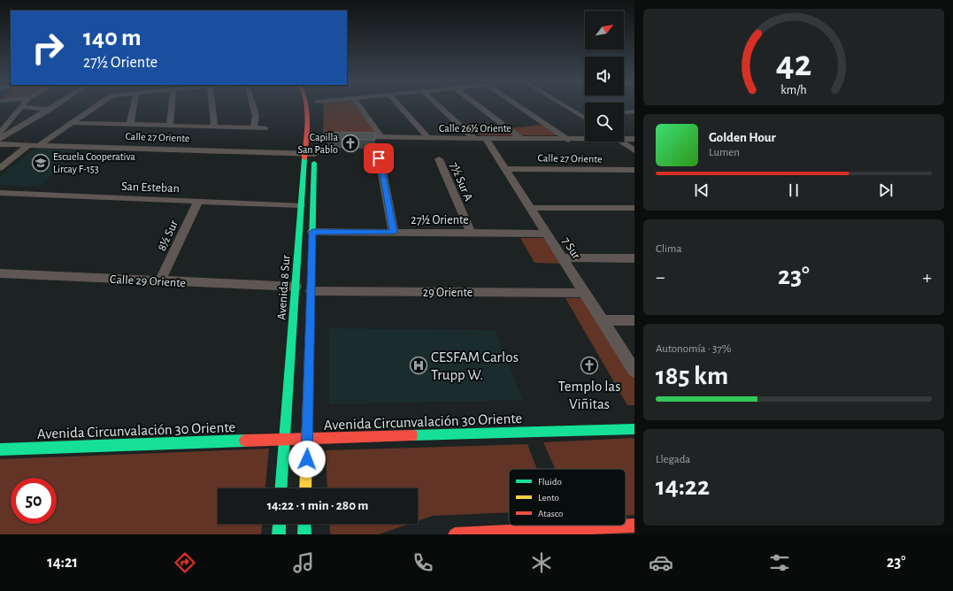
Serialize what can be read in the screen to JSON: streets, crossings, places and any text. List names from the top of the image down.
{
  "streets": {
    "main road": ["Avenida 8 Sur", "Avenida Circunvalación 30 Oriente"],
    "street": [
      "Calle 26½ Oriente",
      "Calle 27 Oriente",
      "7½ Sur A",
      "San Esteban",
      "27½ Oriente",
      "8½ Sur",
      "7 Sur",
      "Calle 29 Oriente",
      "29 Oriente"
    ]
  },
  "crossings": [
    ["Calle 26½ Oriente", "Calle 27 Oriente"],
    ["Calle 26½ Oriente", "7 Sur"],
    ["Calle 27 Oriente", "7 Sur"],
    ["Calle 27 Oriente", "Avenida 8 Sur"],
    ["7½ Sur A", "27½ Oriente"],
    ["San Esteban", "8½ Sur"],
    ["San Esteban", "Avenida 8 Sur"],
    ["27½ Oriente", "7 Sur"],
    ["8½ Sur", "Calle 29 Oriente"],
    ["7 Sur", "29 Oriente"],
    ["Calle 29 Oriente", "Avenida 8 Sur"],
    ["Avenida 8 Sur", "Avenida Circunvalación 30 Oriente"]
  ],
  "places": {
    "church": ["Capilla San Pablo", "Templo las Viñitas"],
    "school or university": ["Escuela Cooperativa Lircay F-153"],
    "hospital": ["CESFAM Carlos Trupp W."]
  },
  "legend": ["Fluido", "Lento", "Atasco"],
  "north": "top right",
  "page": {
    "turn": ["140 m", "27½ Oriente"],
    "song": ["Golden Hour", "Lumen"],
    "tile": [
      "Clima",
      ["Autonomía · 37%", "185 km"],
      ["Llegada", "14:22"]
    ],
    "heat": ["−", "23°", "+"],
    "limit": "50",
    "trip": "14:22 · 1 min · 280 m",
    "tabs": ["14:21", "23°"],
    "gauge": ["42", "km/h"]
  }
}
